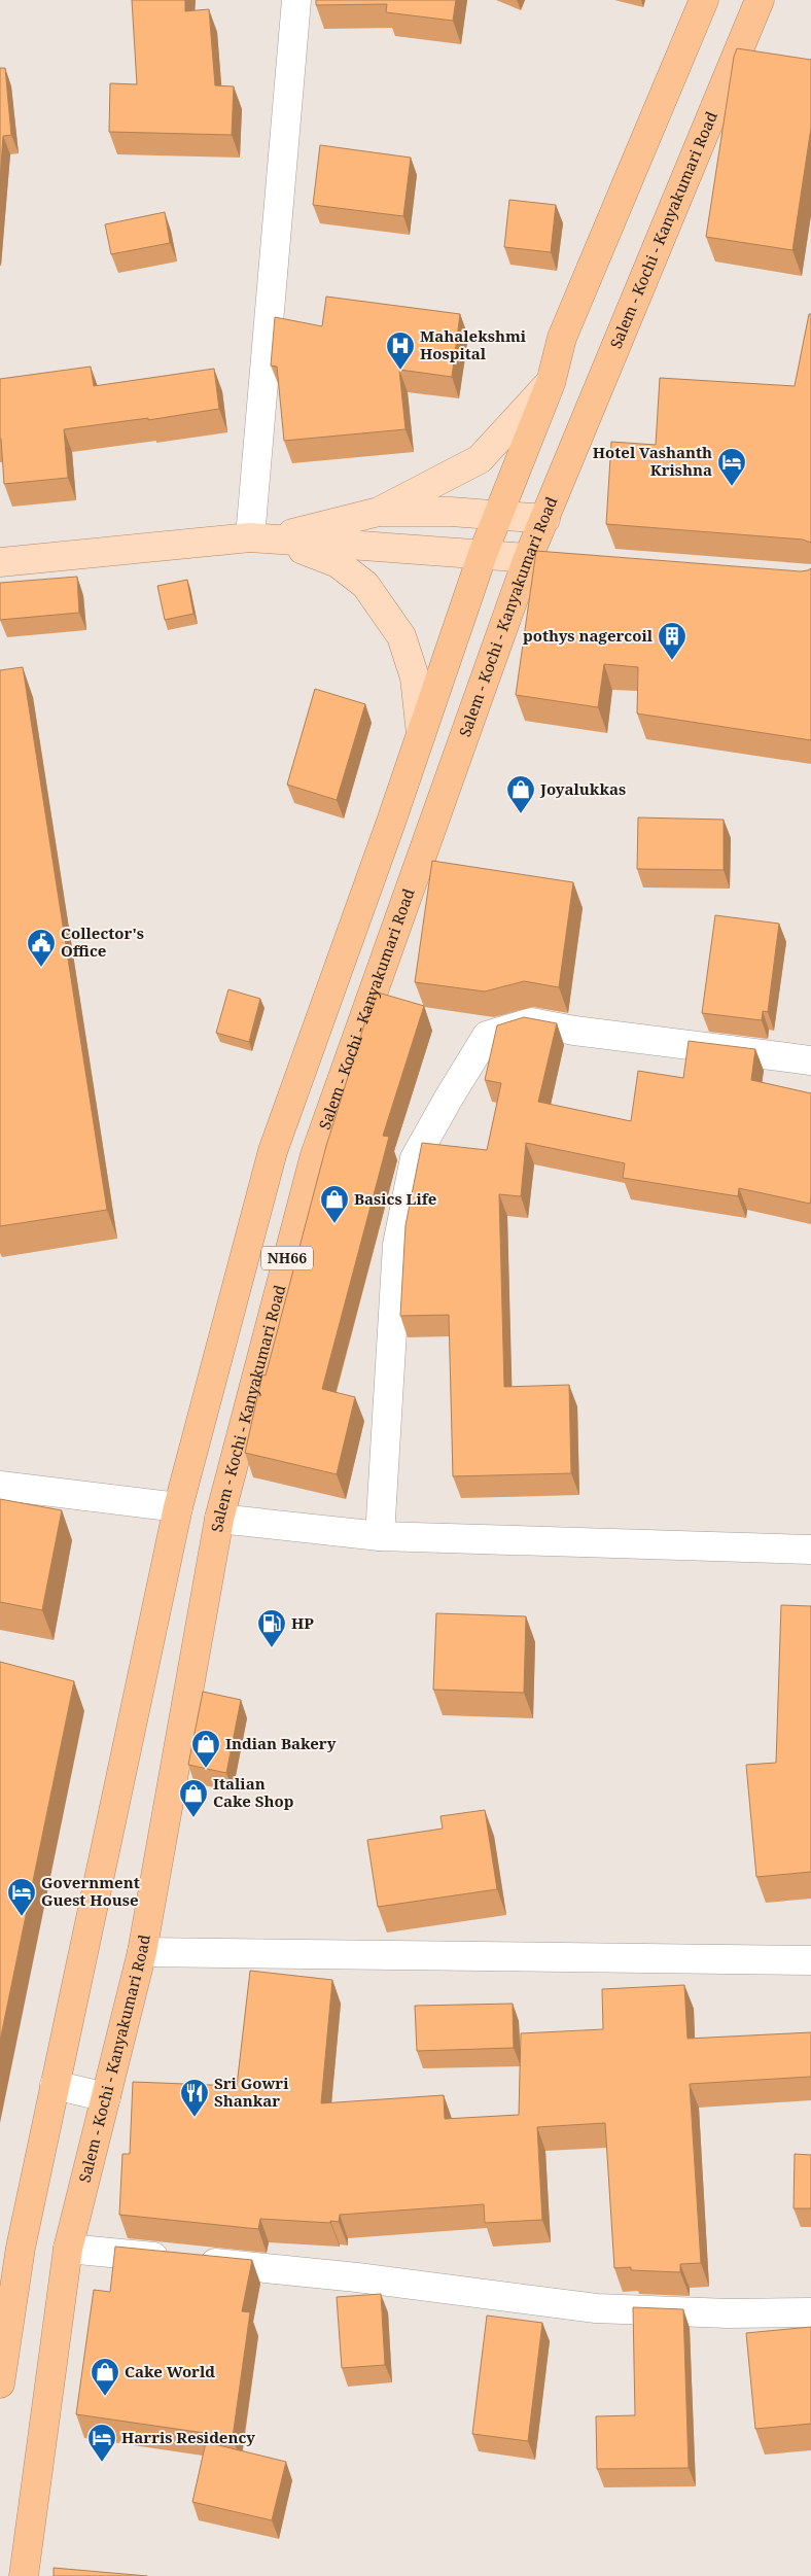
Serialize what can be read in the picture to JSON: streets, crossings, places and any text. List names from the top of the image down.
{
  "streets": {
    "highway": ["Salem - Kochi - Kanyakumari Road", "NH66"]
  },
  "places": {
    "hospital": ["Mahalekshmi Hospital"],
    "hotel": ["Hotel Vashanth Krishna", "Government Guest House", "Harris Residency"],
    "building": ["pothys nagercoil"],
    "shop": [
      "Joyalukkas",
      "Basics Life",
      "Indian Bakery",
      "Italian Cake Shop",
      "Cake World"
    ],
    "public building": ["Collector's Office"],
    "fuel station": ["HP"],
    "restaurant": ["Sri Gowri Shankar"]
  }
}
